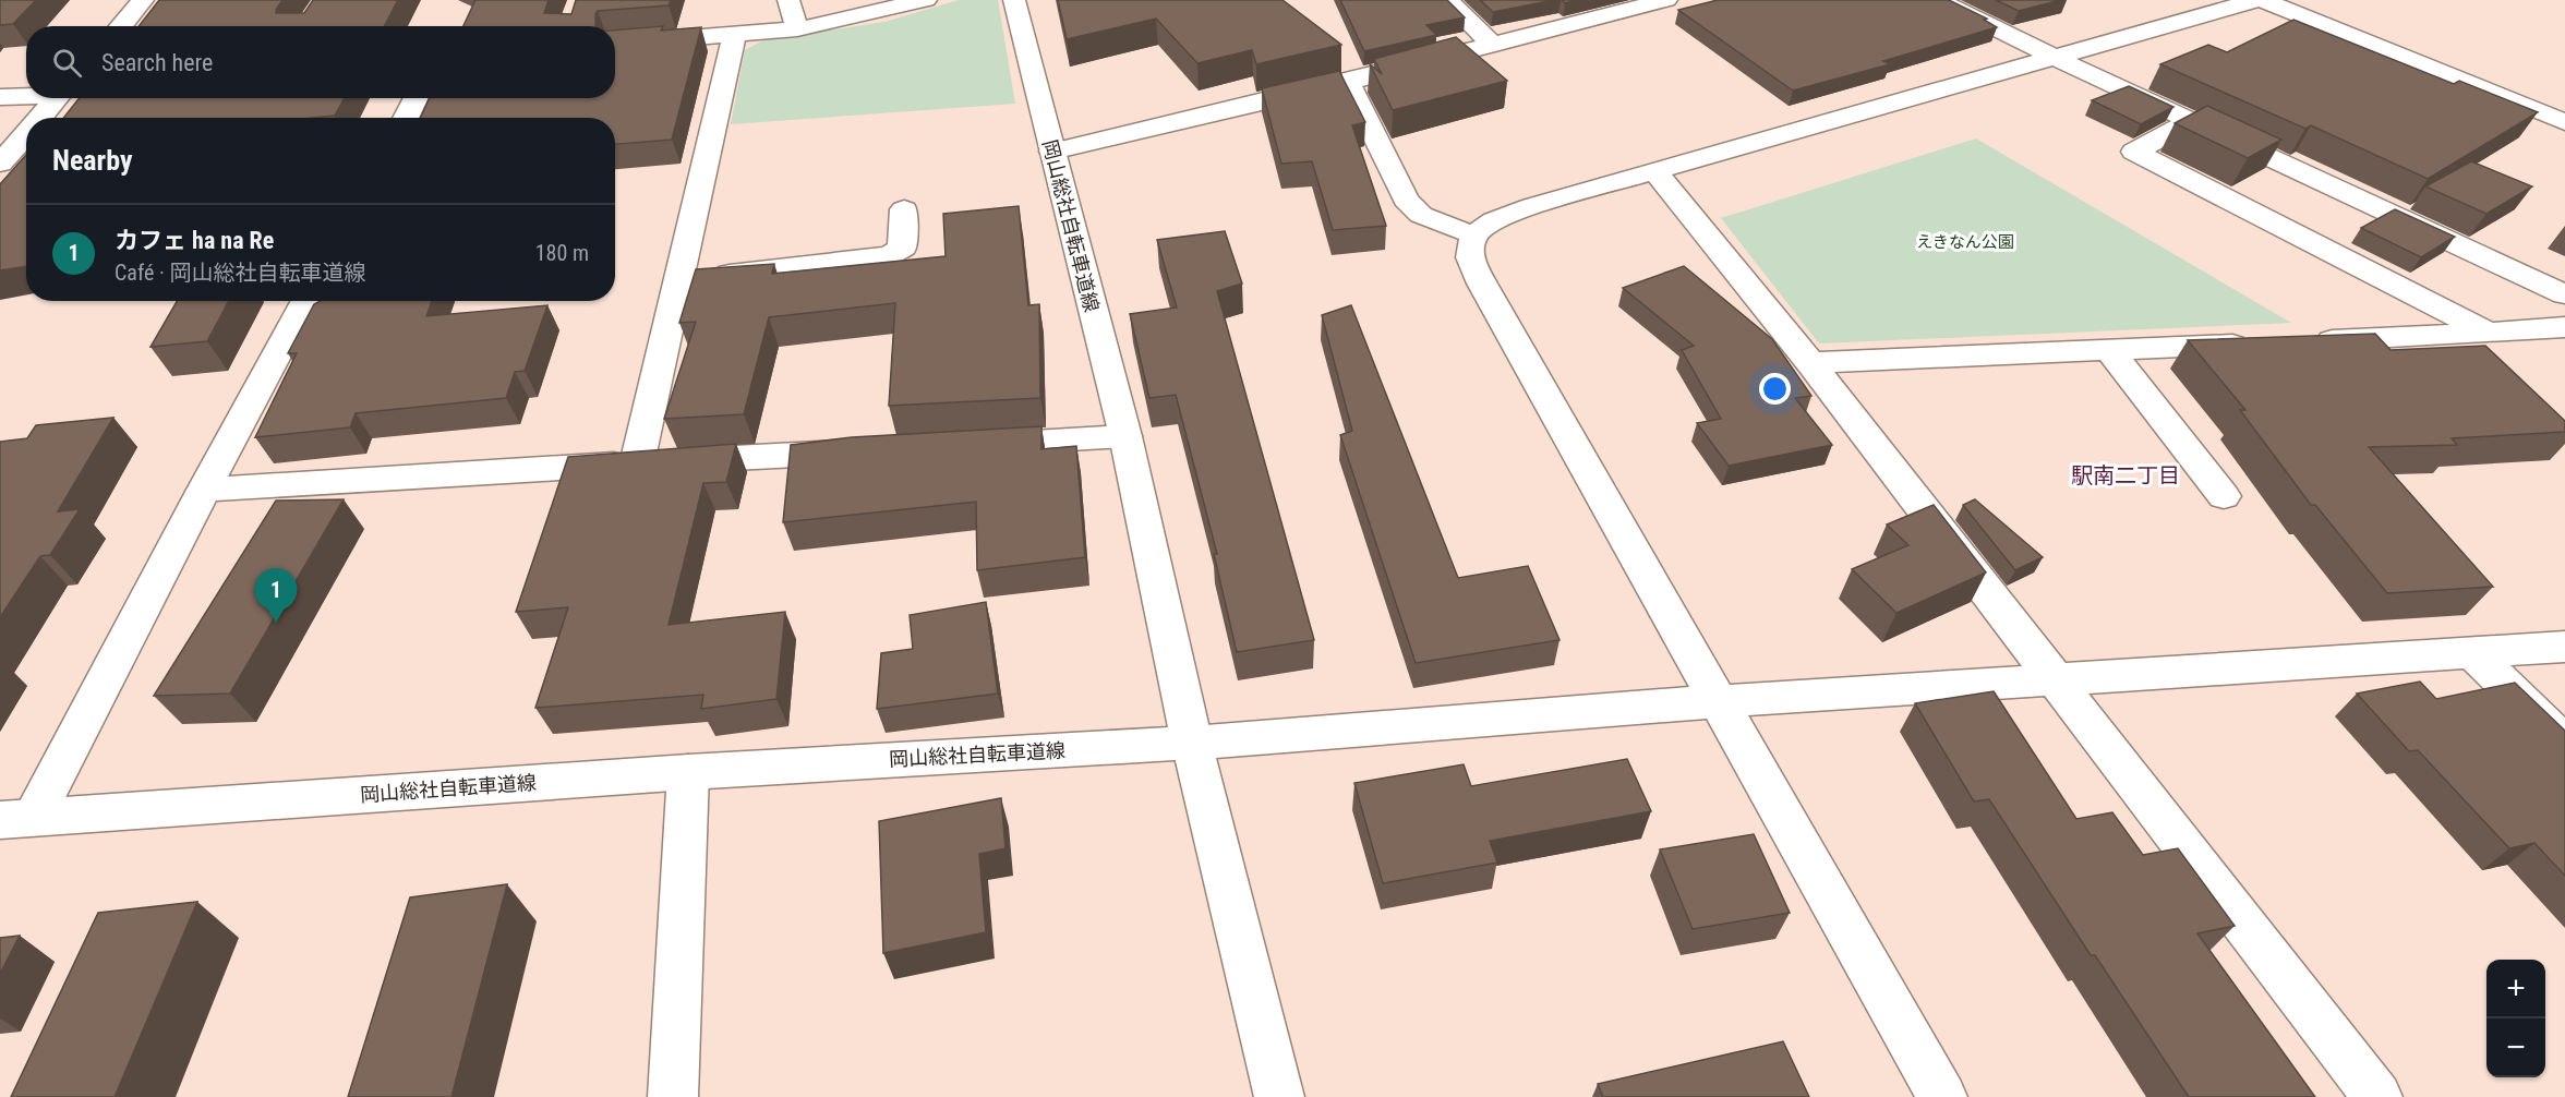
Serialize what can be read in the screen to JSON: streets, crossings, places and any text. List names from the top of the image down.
{
  "streets": {
    "street": ["岡山総社自転車道線"]
  },
  "districts": ["駅南二丁目"],
  "parks": ["えきなん公園"],
  "page": {
    "search": "Search here",
    "heading": "Nearby",
    "list": [
      {
        "mark": "1",
        "name": "カフェ ha na Re",
        "note": "Café · 岡山総社自転車道線",
        "value": "180 m"
      }
    ],
    "pins": "1",
    "map_buttons": ["+", "−"]
  }
}
